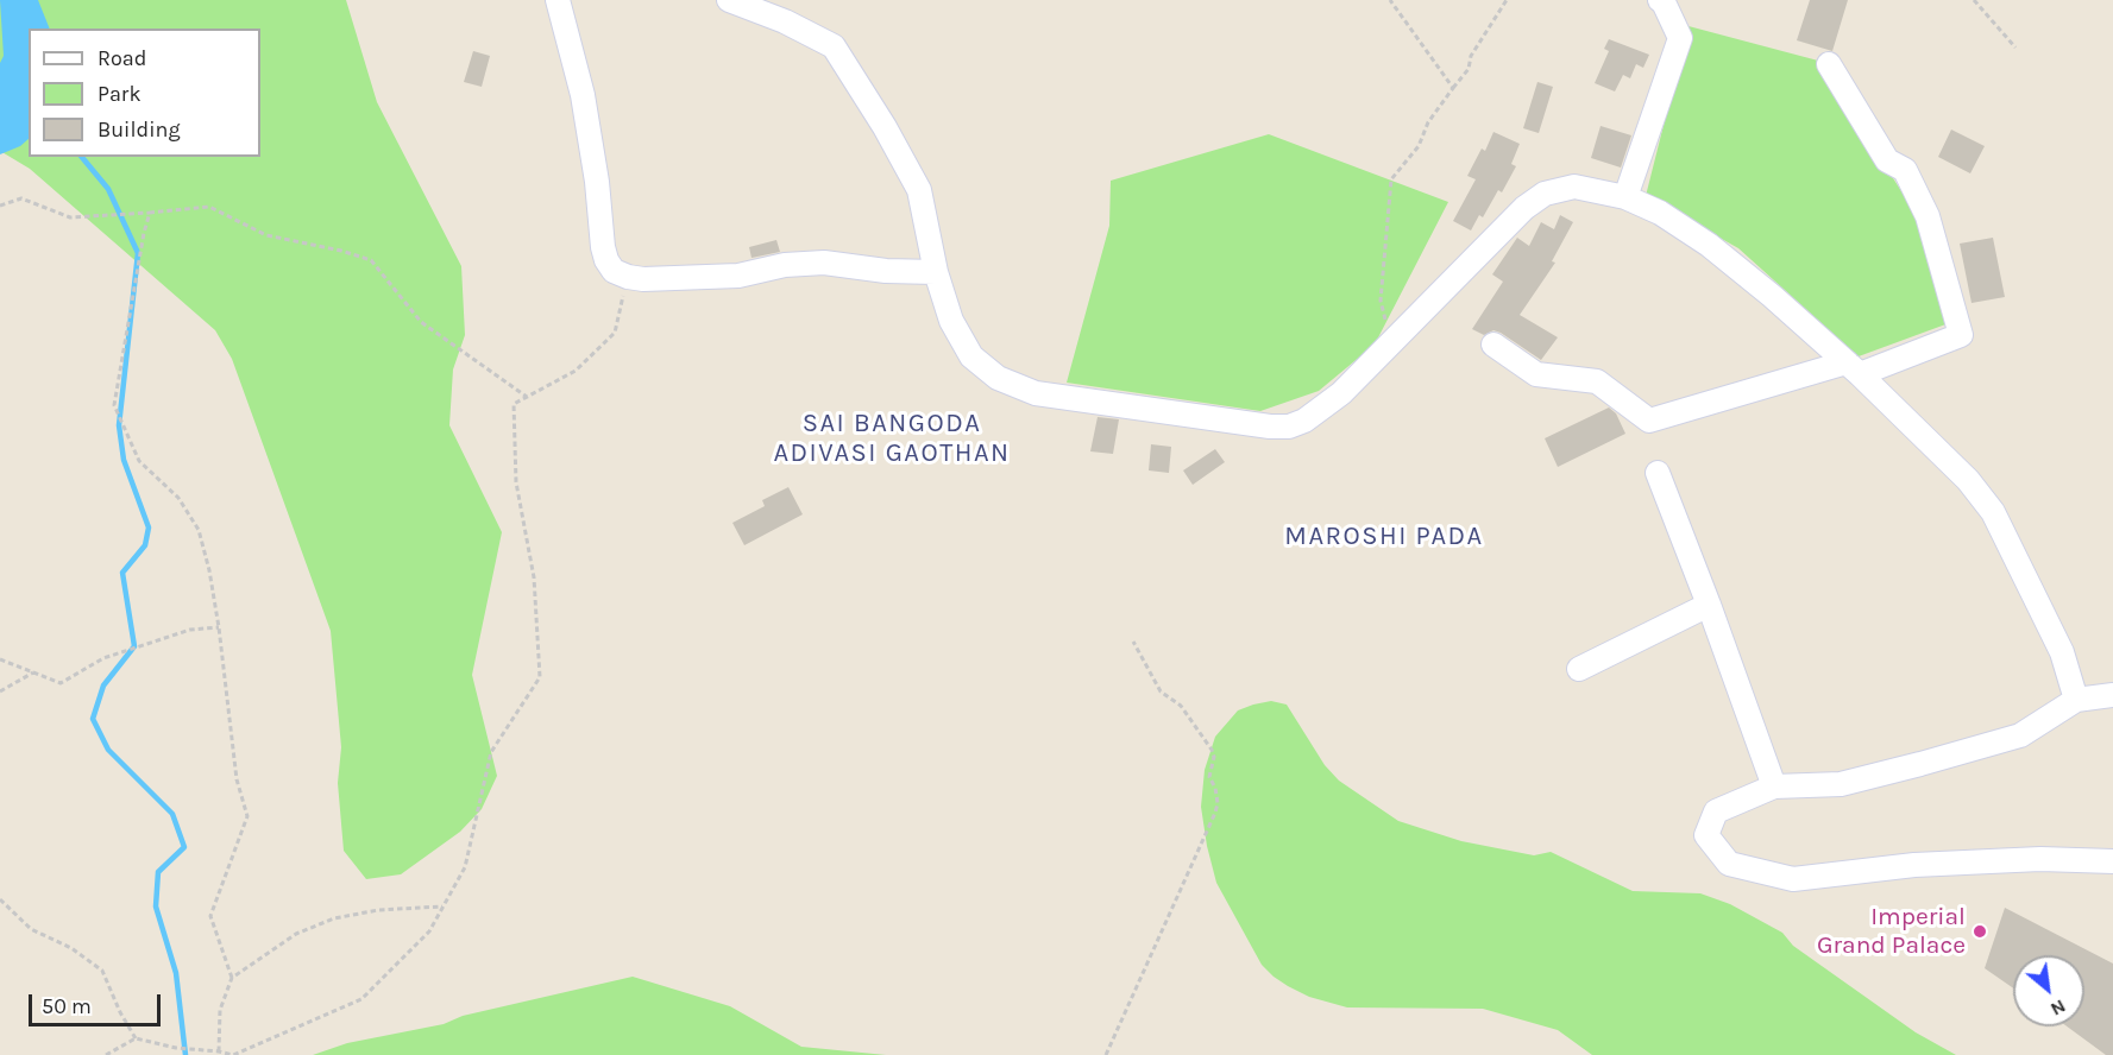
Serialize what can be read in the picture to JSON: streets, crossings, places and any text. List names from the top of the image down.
{
  "districts": ["SAI BANGODA ADIVASI GAOTHAN", "MAROSHI PADA"],
  "places": ["Imperial Grand Palace"],
  "legend": ["Road", "Park", "Building"],
  "scale_bar": "50 m",
  "north": "bottom right"
}
